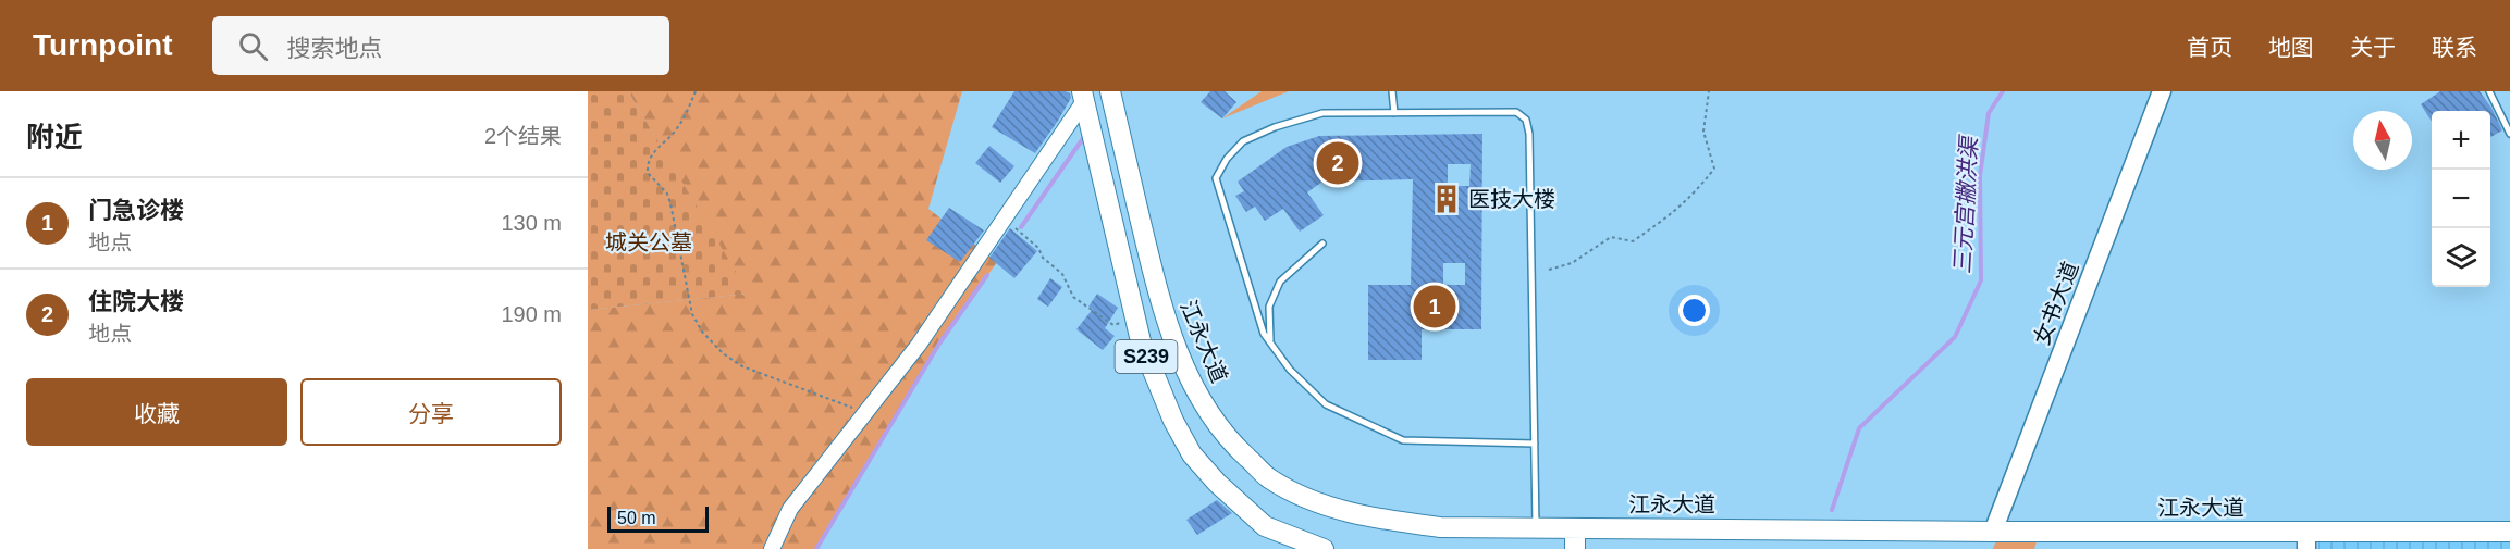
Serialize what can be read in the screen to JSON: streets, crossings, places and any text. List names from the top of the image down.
{
  "streets": {
    "main road": ["女书大道", "江永大道", "S239"]
  },
  "crossings": [
    ["女书大道", "江永大道"]
  ],
  "water": ["三元宫撇洪渠"],
  "parks": ["城关公墓"],
  "places": {
    "building": ["医技大楼"]
  },
  "scale_bar": "50 m",
  "north": "top",
  "page": {
    "header": "Turnpoint",
    "search": "搜索地点",
    "nav": [
      "首页",
      "地图",
      "关于",
      "联系"
    ],
    "heading": ["附近", "2个结果"],
    "map_buttons": ["+", "−"],
    "pins": ["2", "1"],
    "list": [
      {
        "mark": "1",
        "name": "门急诊楼",
        "note": "地点",
        "value": "130 m"
      },
      {
        "mark": "2",
        "name": "住院大楼",
        "note": "地点",
        "value": "190 m"
      }
    ],
    "buttons": ["收藏", "分享"],
    "scale": "50 m"
  }
}
